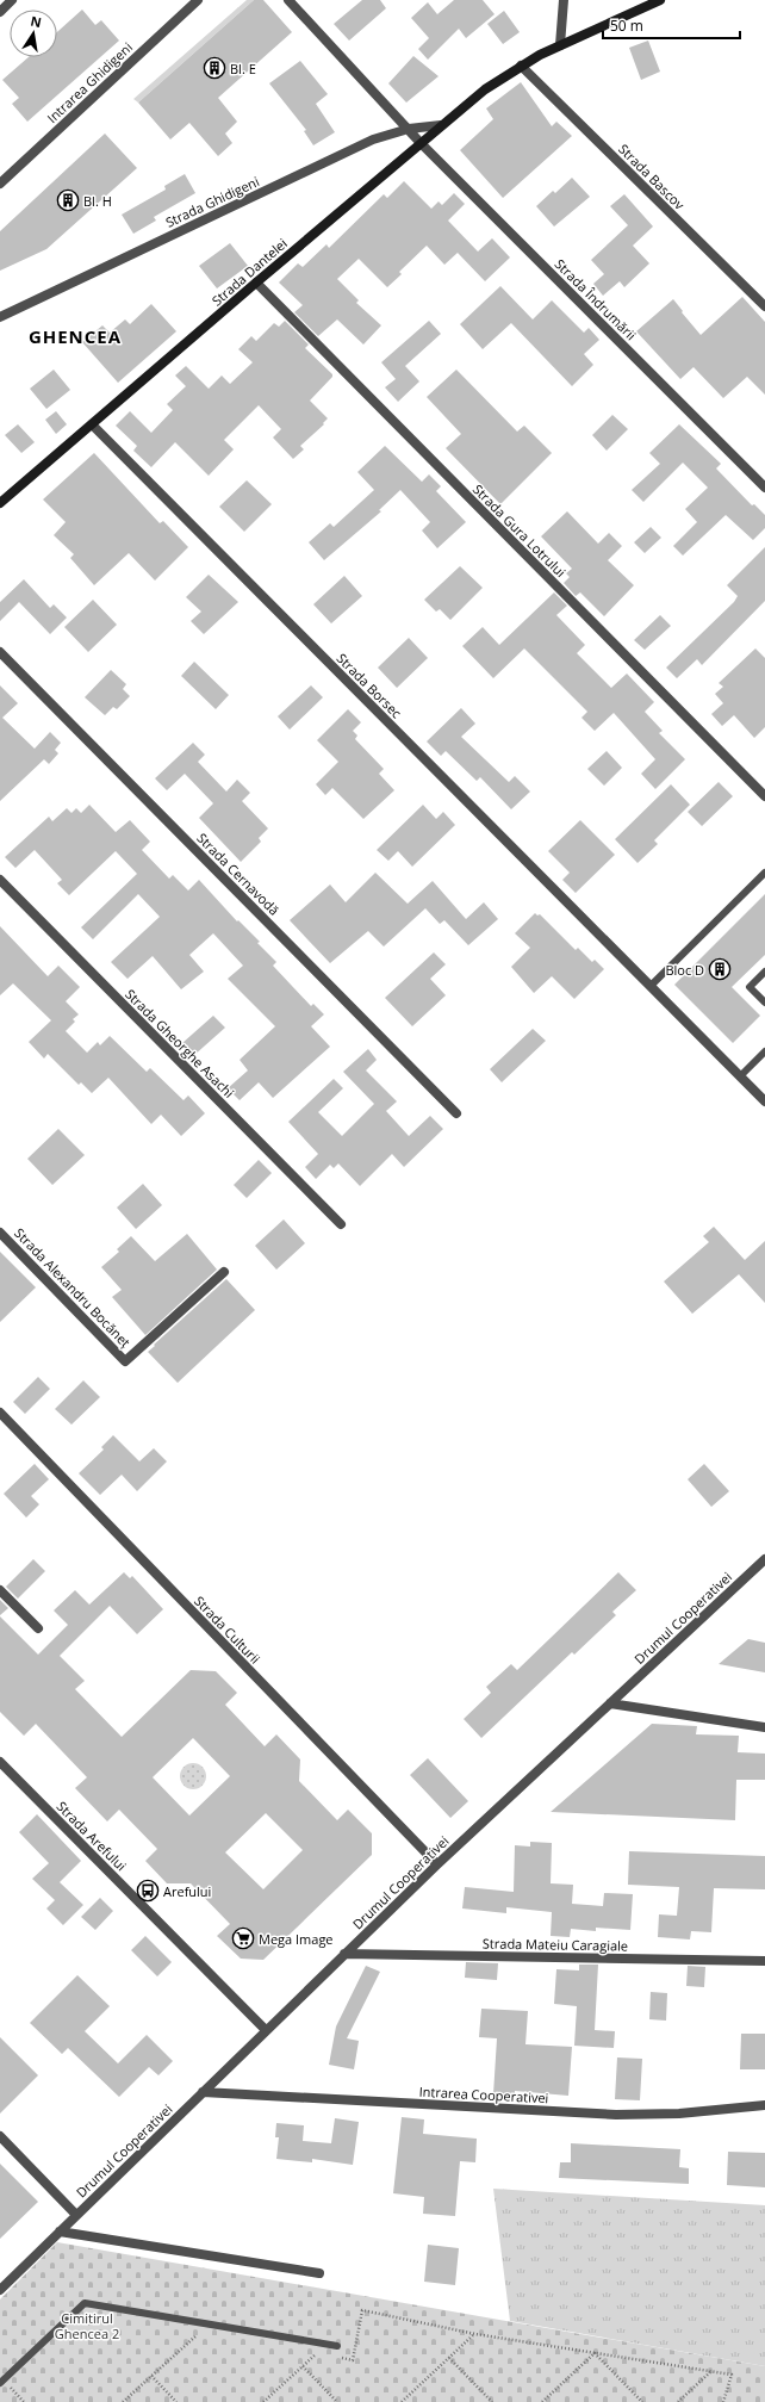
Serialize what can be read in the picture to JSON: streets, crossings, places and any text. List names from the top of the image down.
{
  "streets": {
    "street": [
      "Intrarea Ghidigeni",
      "Strada Bascov",
      "Strada Ghidigeni",
      "Strada Dantelei",
      "Strada Îndrumării",
      "Strada Gura Lotrului",
      "Strada Borsec",
      "Strada Cernavodă",
      "Strada Gheorghe Asachi",
      "Strada Alexandru Bocăneț",
      "Drumul Cooperativei",
      "Strada Culturii",
      "Strada Arefului",
      "Strada Mateiu Caragiale",
      "Intrarea Cooperativei"
    ]
  },
  "crossings": [
    ["Strada Bascov", "Strada Dantelei"],
    ["Strada Ghidigeni", "Strada Dantelei"],
    ["Strada Ghidigeni", "Strada Îndrumării"],
    ["Strada Dantelei", "Strada Îndrumării"],
    ["Strada Dantelei", "Strada Gura Lotrului"],
    ["Strada Dantelei", "Strada Borsec"],
    ["Drumul Cooperativei", "Strada Culturii"],
    ["Drumul Cooperativei", "Strada Arefului"],
    ["Drumul Cooperativei", "Strada Mateiu Caragiale"],
    ["Drumul Cooperativei", "Intrarea Cooperativei"]
  ],
  "districts": ["GHENCEA"],
  "parks": ["Cimitirul Ghencea 2"],
  "places": {
    "building": ["Bl. E", "Bl. H", "Bloc D"],
    "bus stop": ["Arefului"],
    "supermarket": ["Mega Image"]
  },
  "scale_bar": "50 m",
  "north": "top"
}
